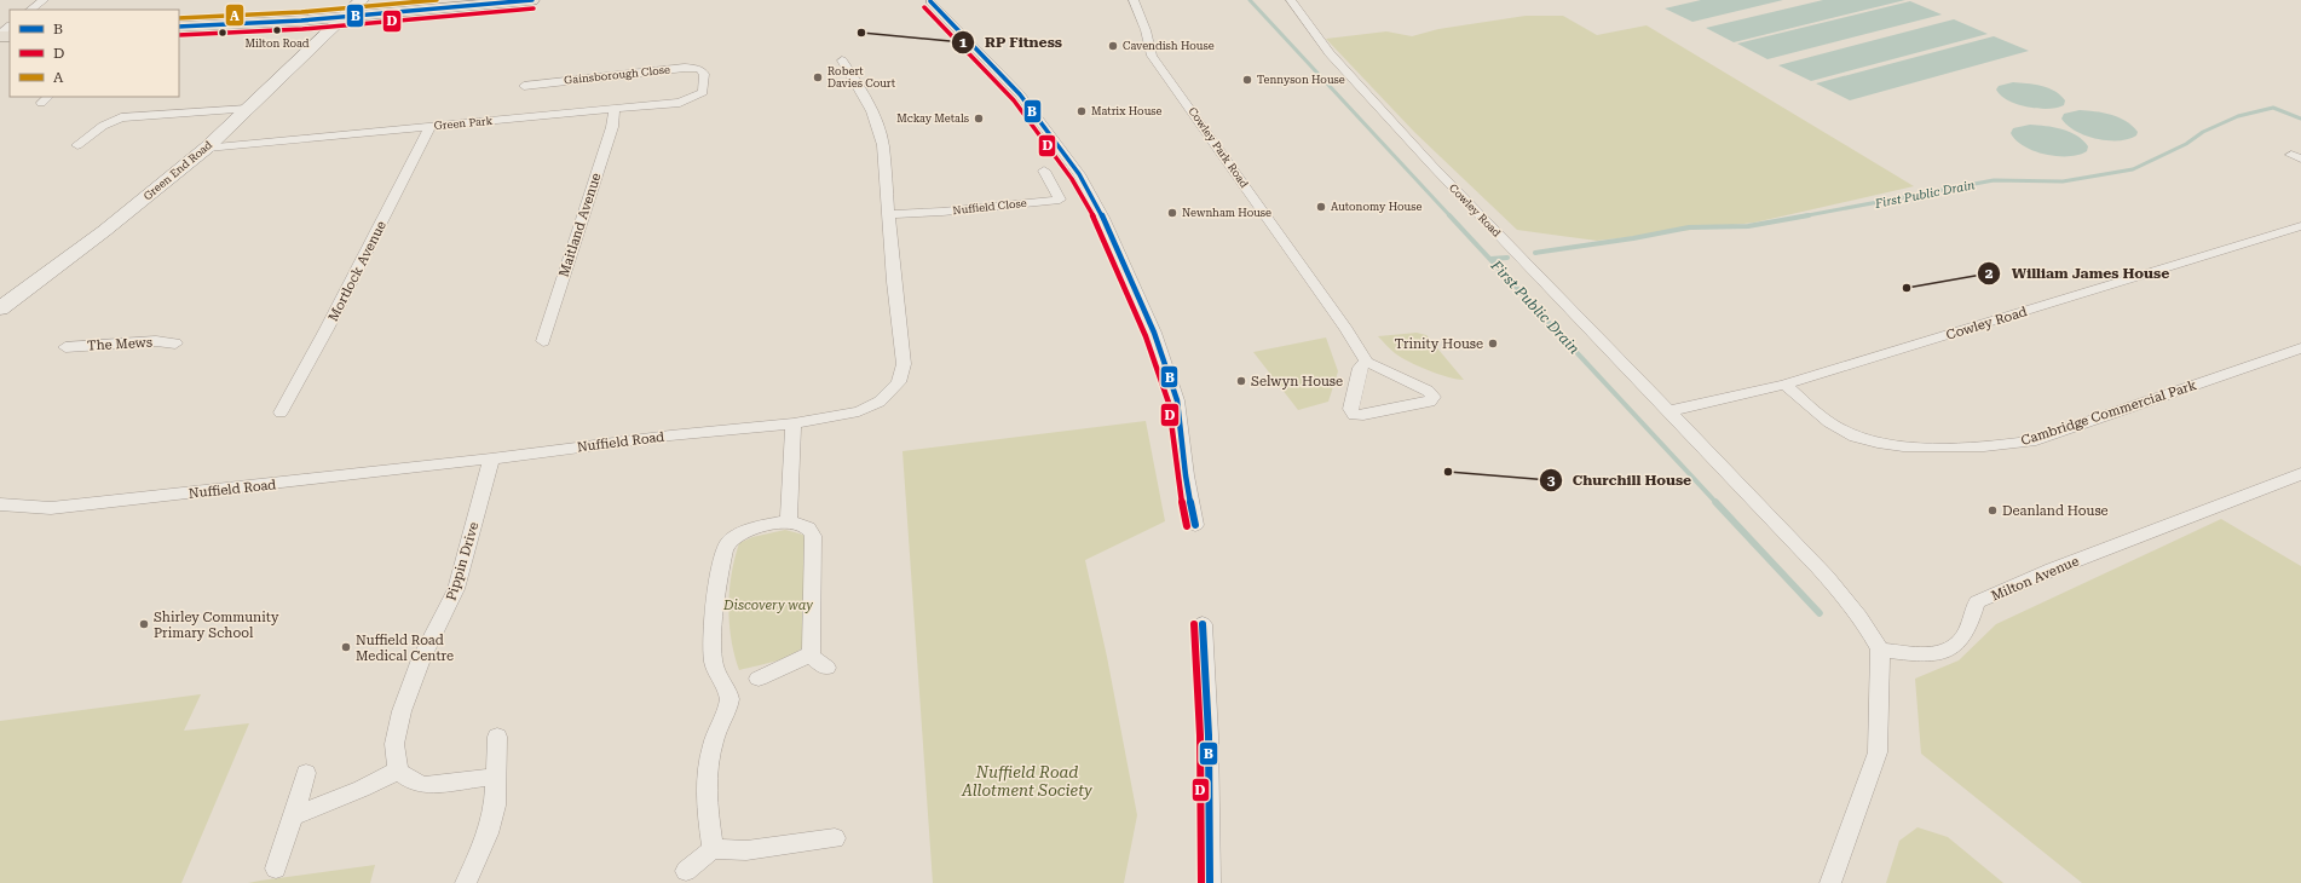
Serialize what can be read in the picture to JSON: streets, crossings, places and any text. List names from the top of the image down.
{
  "streets": {
    "street": [
      "Gainsborough Close",
      "Green Park",
      "Cowley Park Road",
      "Green End Road",
      "Nuffield Close",
      "Cowley Road",
      "Maitland Avenue",
      "Mortlock Avenue",
      "The Mews",
      "Cambridge Commercial Park",
      "Nuffield Road",
      "Pippin Drive",
      "Milton Avenue"
    ]
  },
  "crossings": [
    ["Gainsborough Close", "Green Park"],
    ["Green Park", "Green End Road"],
    ["Green Park", "Maitland Avenue"],
    ["Green Park", "Mortlock Avenue"],
    ["Nuffield Close", "Nuffield Road"],
    ["Cowley Road", "Cambridge Commercial Park"],
    ["Cowley Road", "Milton Avenue"],
    ["Nuffield Road", "Pippin Drive"]
  ],
  "water": ["First Public Drain"],
  "parks": ["Discovery way", "Nuffield Road Allotment Society"],
  "places": [
    "Milton Road",
    "RP Fitness",
    "Cavendish House",
    "Robert Davies Court",
    "Tennyson House",
    "Matrix House",
    "Mckay Metals",
    "Autonomy House",
    "Newnham House",
    "William James House",
    "Trinity House",
    "Selwyn House",
    "Churchill House",
    "Deanland House",
    "Shirley Community Primary School",
    "Nuffield Road Medical Centre"
  ],
  "lines": ["transit line B", "transit line A", "transit line D"],
  "legend": ["B", "D", "A"]
}
